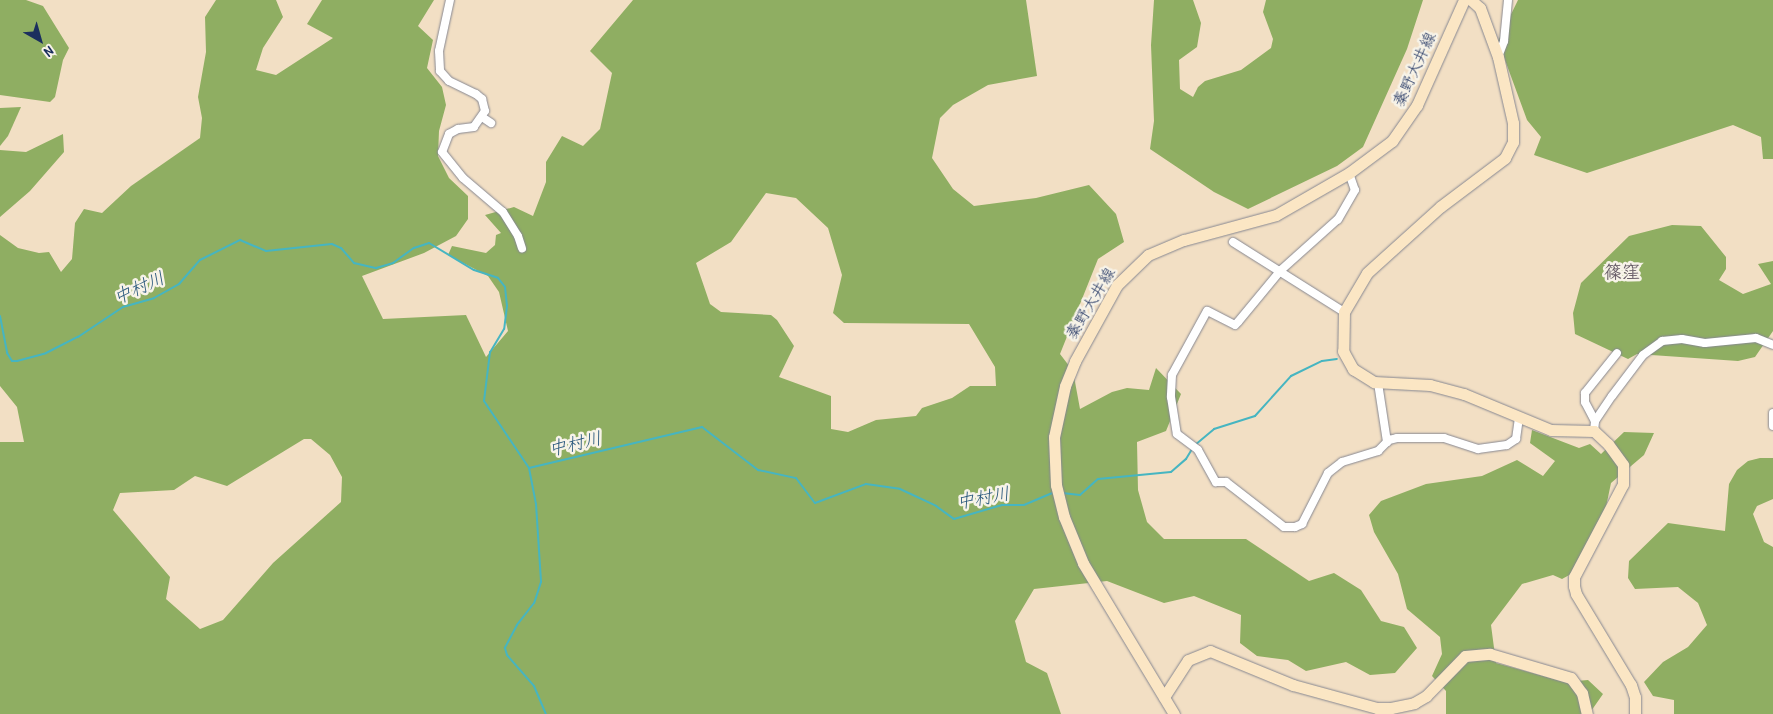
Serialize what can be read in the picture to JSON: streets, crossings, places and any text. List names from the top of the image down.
{
  "streets": {
    "street": ["秦野大井線"]
  },
  "districts": ["篠窪"],
  "water": ["中村川"],
  "north": "bottom right"
}
